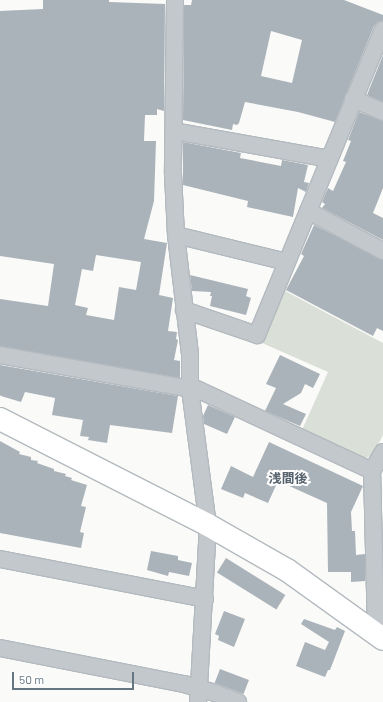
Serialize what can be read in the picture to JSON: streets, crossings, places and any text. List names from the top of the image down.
{
  "districts": ["浅間後"],
  "scale_bar": "50 m"
}
